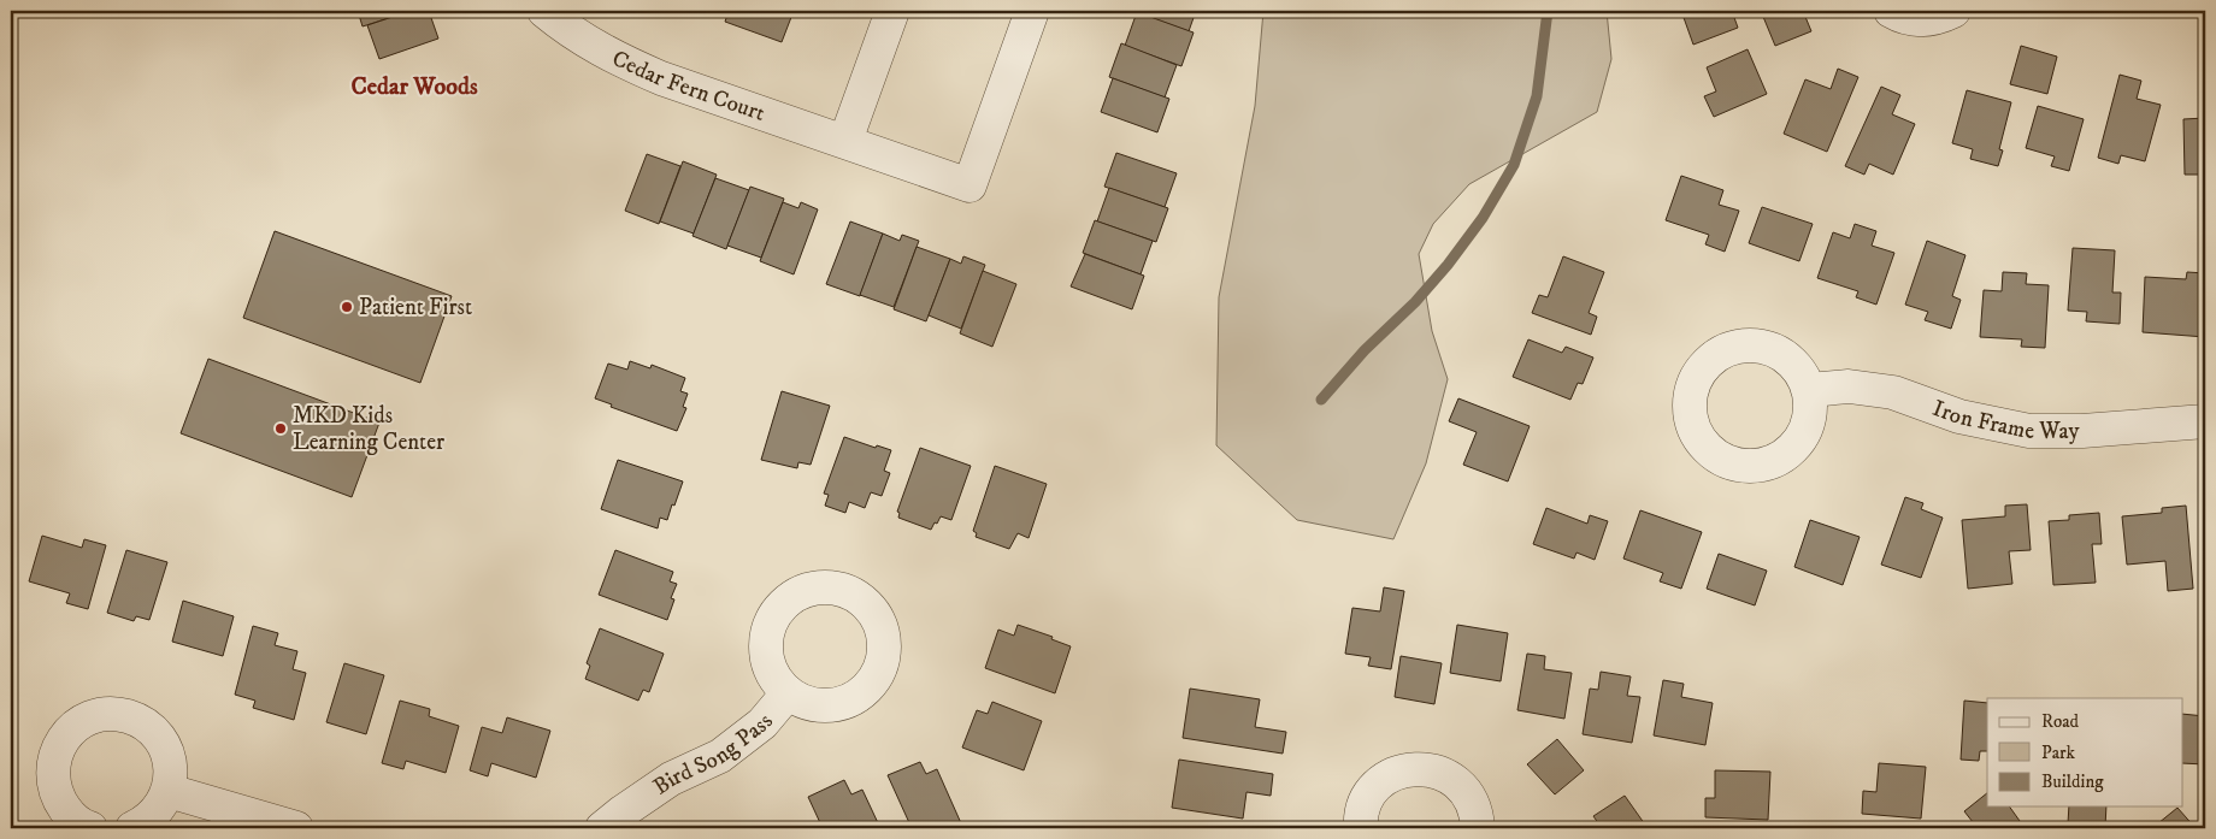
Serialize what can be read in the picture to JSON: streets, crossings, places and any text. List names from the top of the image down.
{
  "streets": {
    "street": ["Cedar Fern Court", "Iron Frame Way", "Bird Song Pass"]
  },
  "districts": ["Cedar Woods"],
  "places": ["Patient First", "MKD Kids Learning Center"],
  "legend": ["Road", "Park", "Building"]
}
